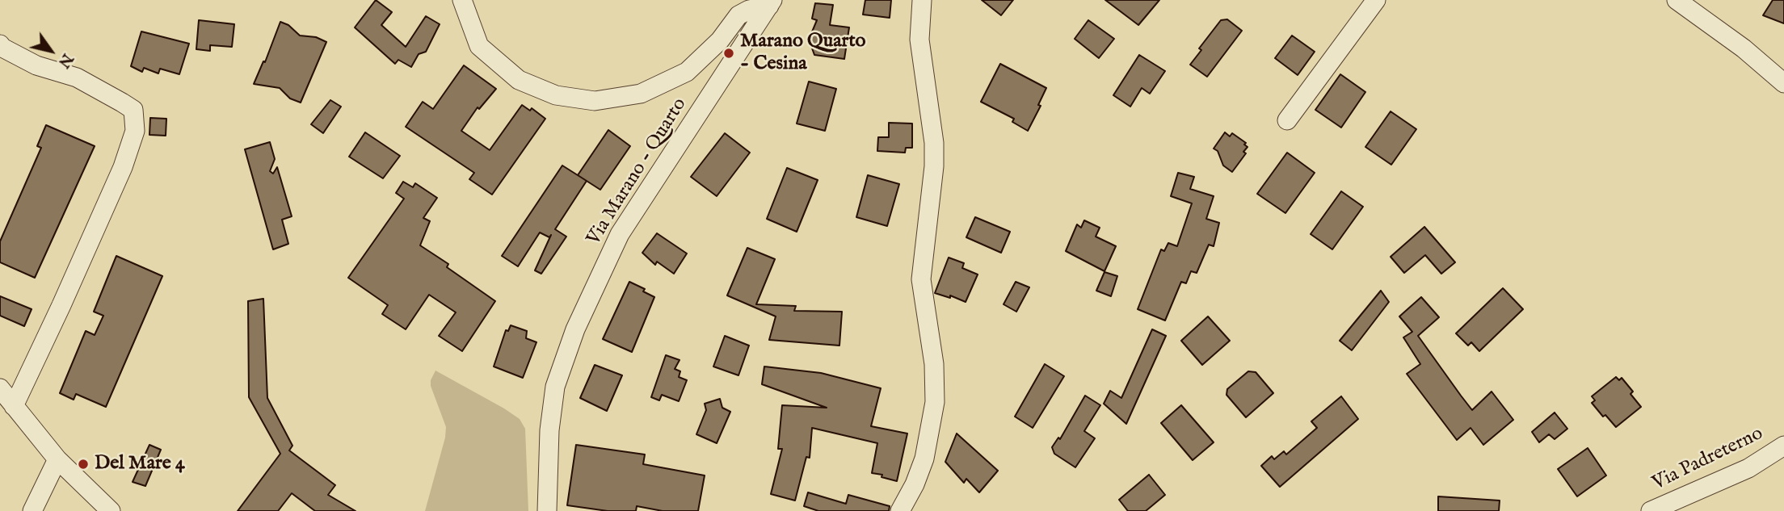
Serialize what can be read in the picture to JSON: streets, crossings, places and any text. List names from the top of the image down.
{
  "streets": {
    "street": ["Via Marano - Quarto", "Via Padreterno"]
  },
  "places": ["Marano Quarto - Cesina", "Del Mare 4"],
  "north": "bottom right"
}
